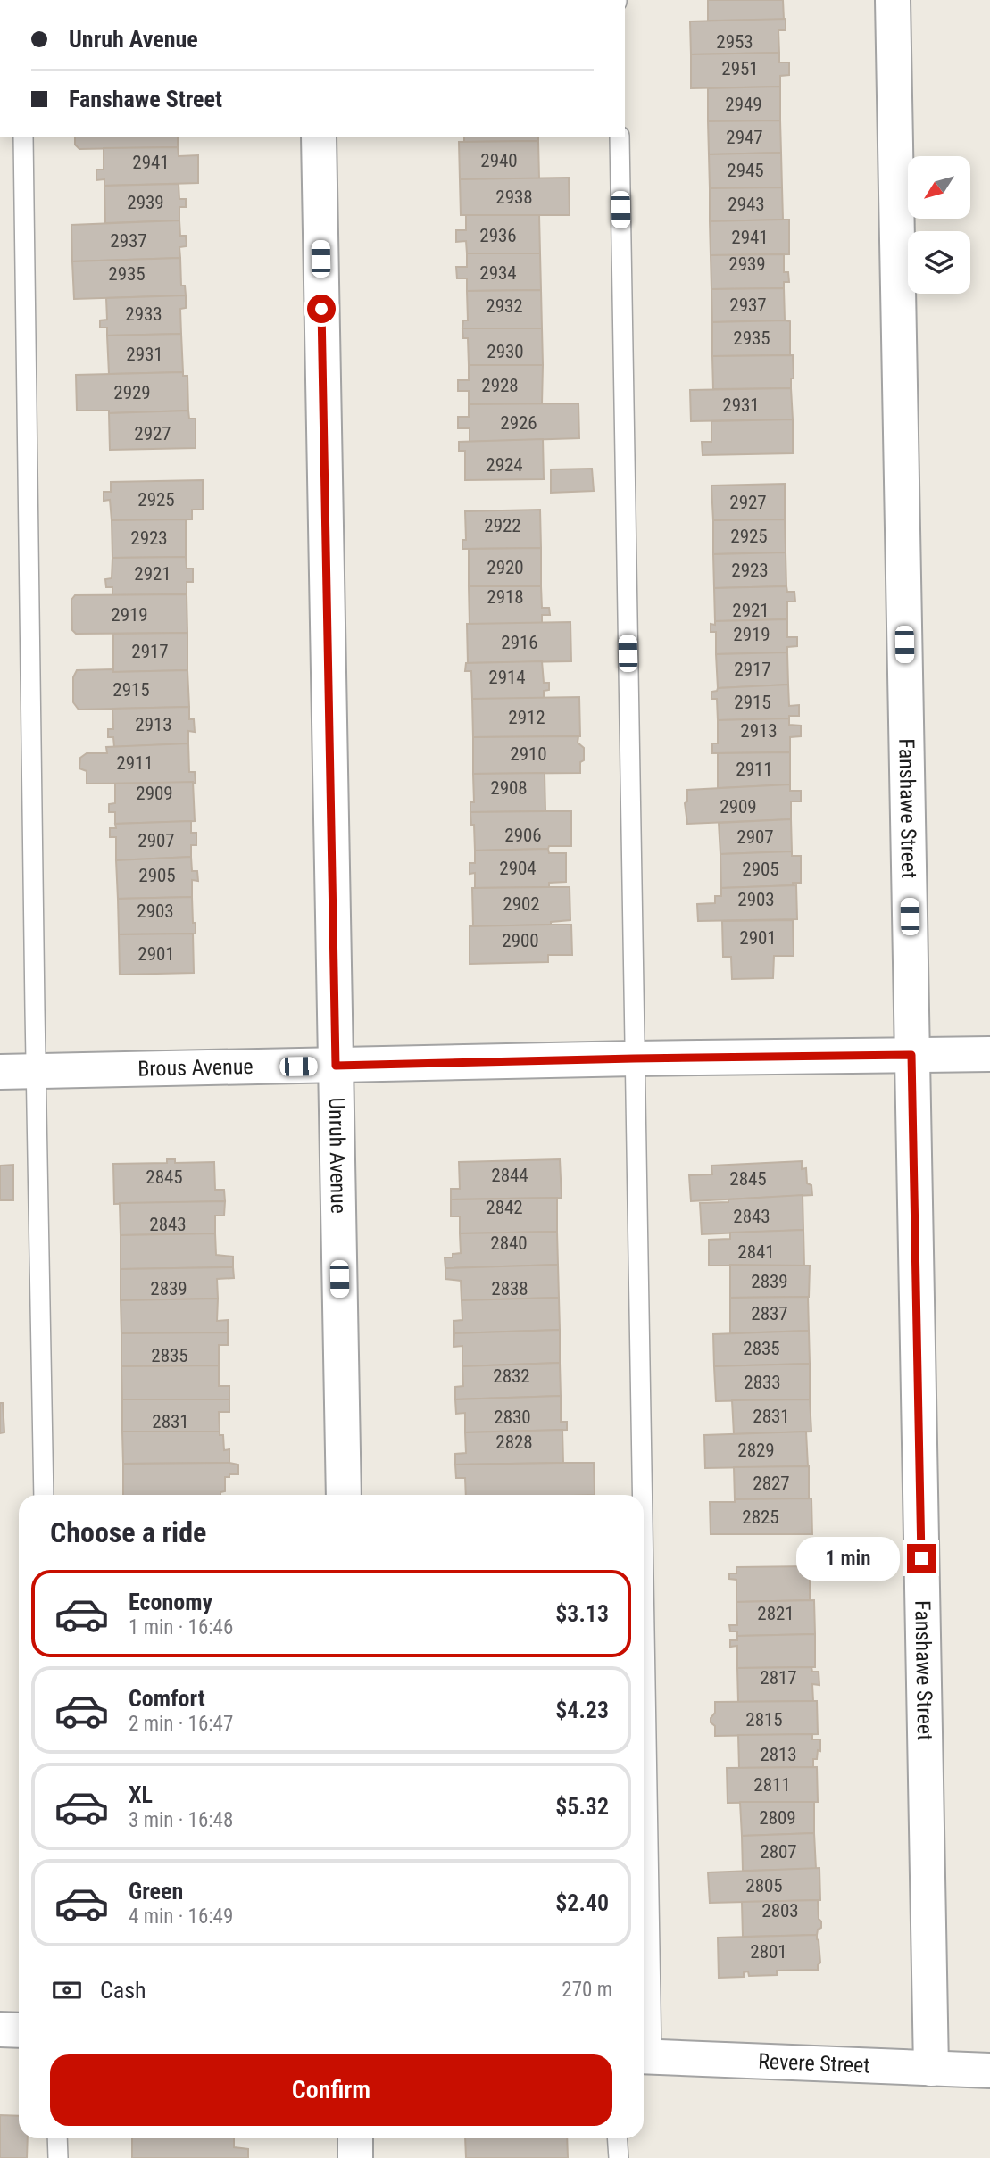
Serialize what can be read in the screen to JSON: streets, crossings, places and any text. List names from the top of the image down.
{
  "streets": {
    "street": [
      "Fanshawe Street",
      "Brous Avenue",
      "Unruh Avenue",
      "Revere Street"
    ]
  },
  "crossings": [
    ["Fanshawe Street", "Brous Avenue"],
    ["Fanshawe Street", "Revere Street"],
    ["Brous Avenue", "Unruh Avenue"]
  ],
  "house_numbers": [
    "2953",
    "2951",
    "2949",
    "2947",
    "2940",
    "2941",
    "2945",
    "2938",
    "2939",
    "2943",
    "2936",
    "2941",
    "2937",
    "2939",
    "2934",
    "2935",
    "2937",
    "2932",
    "2933",
    "2935",
    "2930",
    "2931",
    "2928",
    "2929",
    "2931",
    "2926",
    "2927",
    "2924",
    "2925",
    "2927",
    "2922",
    "2925",
    "2923",
    "2920",
    "2923",
    "2921",
    "2918",
    "2921",
    "2919",
    "2919",
    "2916",
    "2917",
    "2917",
    "2914",
    "2915",
    "2915",
    "2912",
    "2913",
    "2913",
    "2910",
    "2911",
    "2911",
    "2908",
    "2909",
    "2909",
    "2906",
    "2907",
    "2907",
    "2904",
    "2905",
    "2905",
    "2903",
    "2902",
    "2903",
    "2901",
    "2900",
    "2901",
    "2844",
    "2845",
    "2845",
    "2842",
    "2843",
    "2843",
    "2840",
    "2841",
    "2839",
    "2839",
    "2838",
    "2837",
    "2835",
    "2835",
    "2832",
    "2833",
    "2831",
    "2830",
    "2831",
    "2828",
    "2829",
    "2827",
    "2825",
    "2821",
    "2817",
    "2815",
    "2813",
    "2811",
    "2809",
    "2807",
    "2805",
    "2803",
    "2801"
  ],
  "north": "bottom left",
  "page": {
    "banner": ["Unruh Avenue", "Fanshawe Street"],
    "heading": "Choose a ride",
    "bubble": "1 min",
    "list": [
      {
        "name": "Economy",
        "note": "1 min · 16:46",
        "value": "$3.13"
      },
      {
        "name": "Comfort",
        "note": "2 min · 16:47",
        "value": "$4.23"
      },
      {
        "name": "XL",
        "note": "3 min · 16:48",
        "value": "$5.32"
      },
      {
        "name": "Green",
        "note": "4 min · 16:49",
        "value": "$2.40"
      }
    ],
    "pay": ["Cash", "270 m"],
    "buttons": "Confirm"
  }
}
